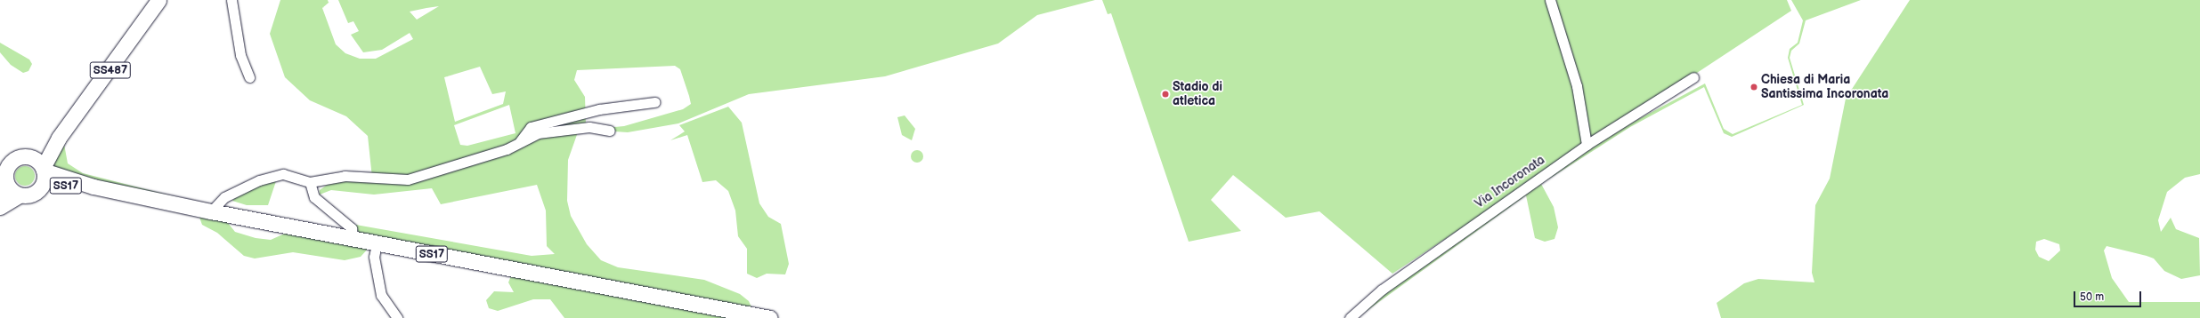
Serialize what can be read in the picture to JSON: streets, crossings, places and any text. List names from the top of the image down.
{
  "streets": {
    "main road": ["SS487", "SS17"],
    "street": ["Via Incoronata"]
  },
  "crossings": [
    ["SS487", "SS17"]
  ],
  "places": ["Chiesa di Maria Santissima Incoronata", "Stadio di atletica"],
  "scale_bar": "50 m"
}
